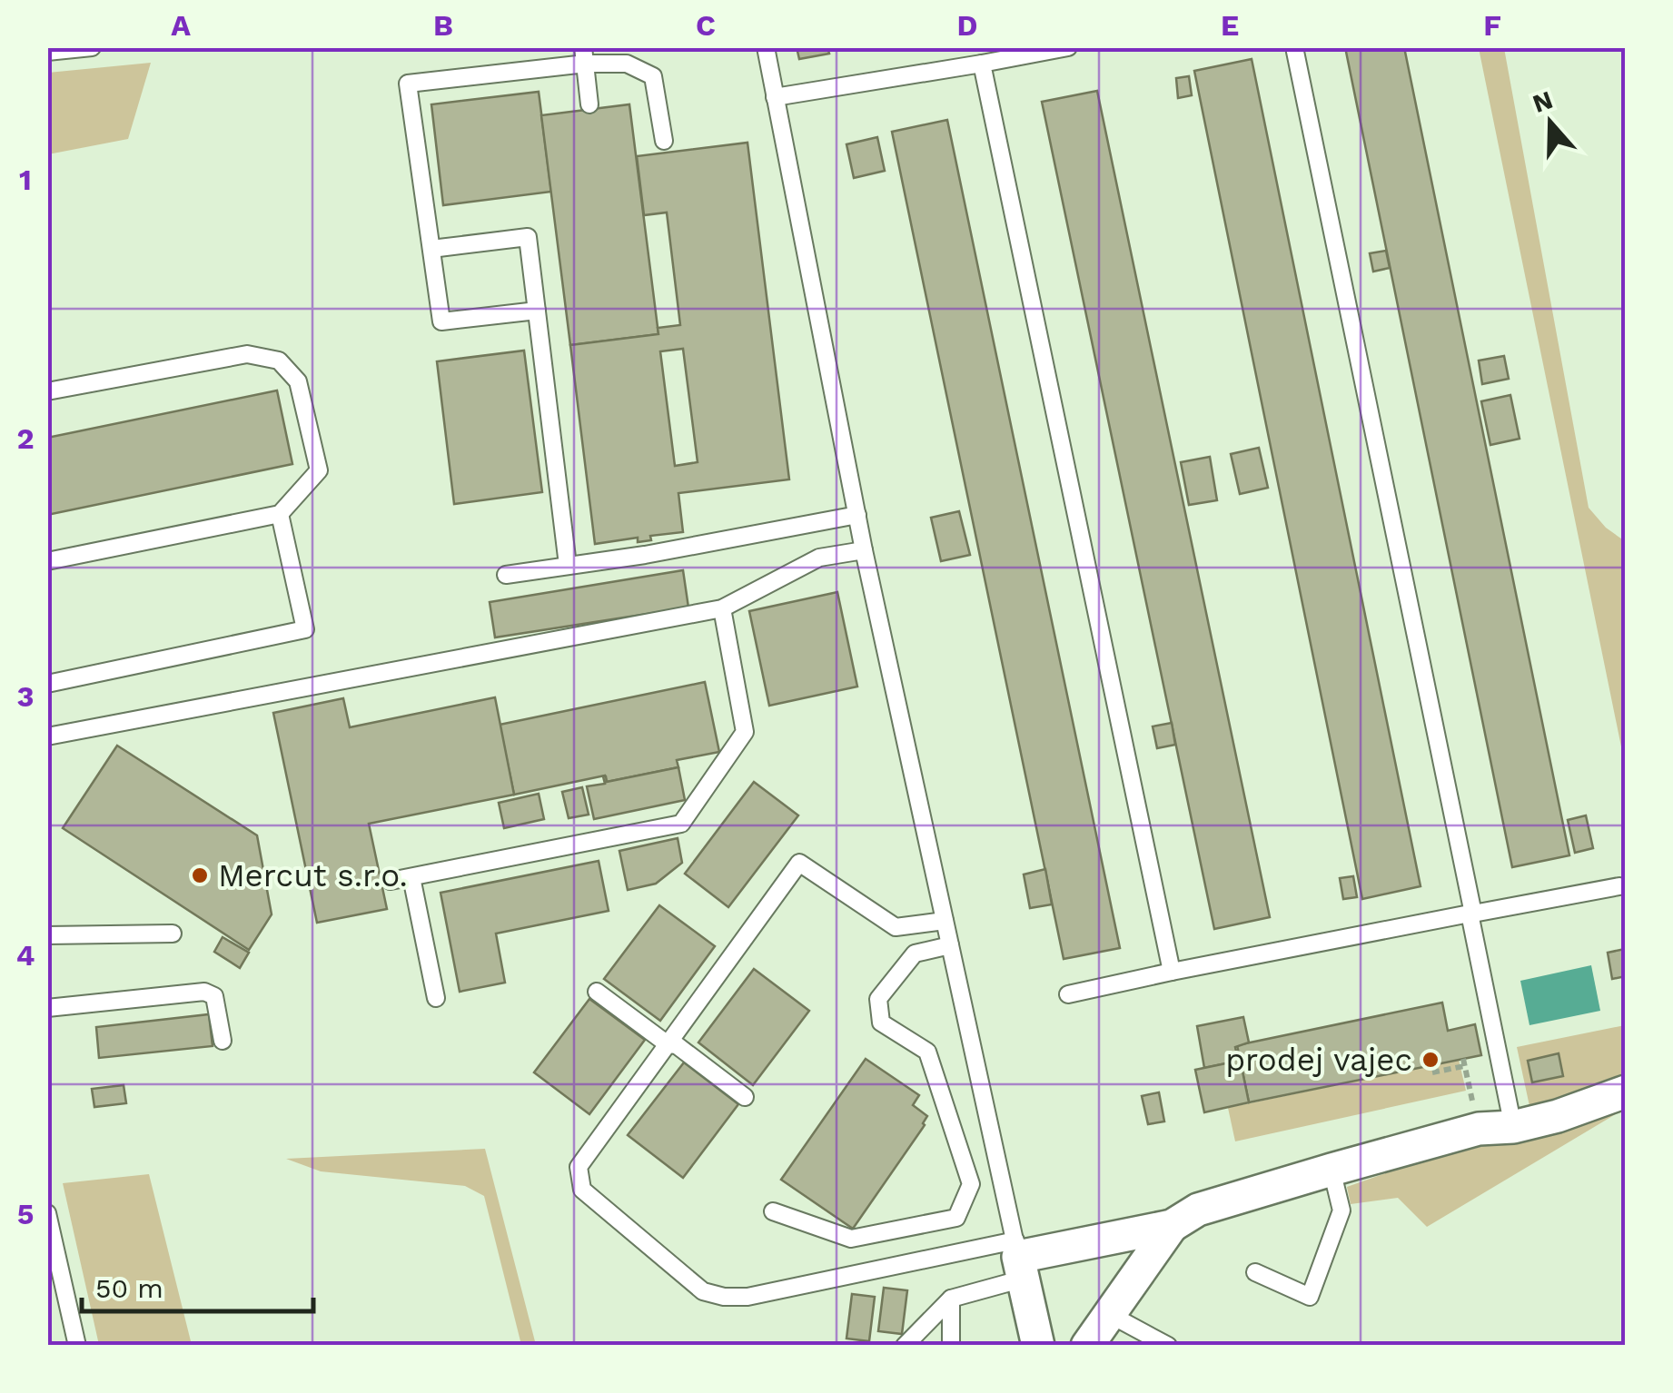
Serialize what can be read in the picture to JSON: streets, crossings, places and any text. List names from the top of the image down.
{
  "places": ["Mercut s.r.o.", "prodej vajec"],
  "scale_bar": "50 m",
  "north": "top",
  "grid": {
    "columns": [
      "A",
      "B",
      "C",
      "D",
      "E",
      "F"
    ],
    "rows": [
      "1",
      "2",
      "3",
      "4",
      "5"
    ]
  }
}
